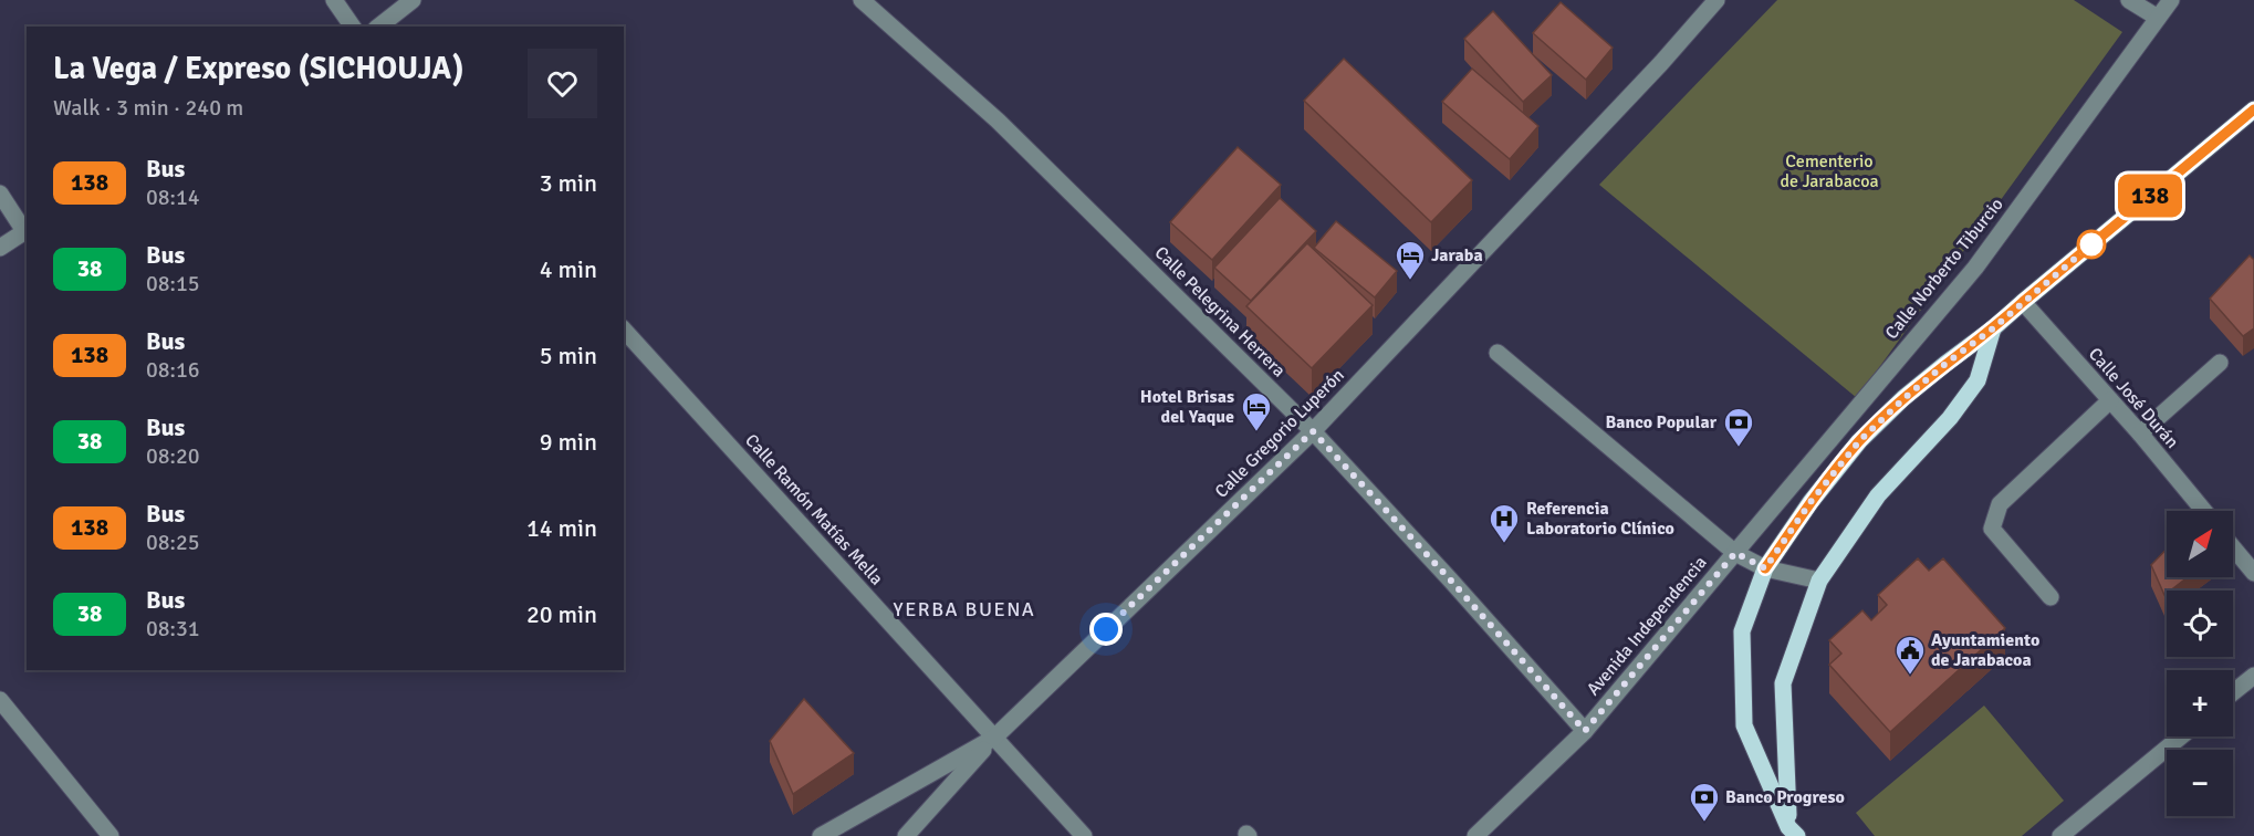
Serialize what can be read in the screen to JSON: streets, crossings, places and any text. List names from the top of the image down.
{
  "streets": {
    "street": [
      "Calle Norberto Tiburcio",
      "Calle Pelegrina Herrera",
      "Calle José Durán",
      "Calle Gregorio Luperón",
      "Calle Ramón Matías Mella",
      "Avenida Independencia"
    ]
  },
  "crossings": [
    ["Calle Norberto Tiburcio", "Avenida Independencia"],
    ["Calle Pelegrina Herrera", "Calle Gregorio Luperón"],
    ["Calle Pelegrina Herrera", "Avenida Independencia"],
    ["Calle Gregorio Luperón", "Calle Ramón Matías Mella"]
  ],
  "districts": ["YERBA BUENA"],
  "parks": ["Cementerio de Jarabacoa"],
  "places": {
    "hotel": ["Jaraba", "Hotel Brisas del Yaque"],
    "bank": ["Banco Popular", "Banco Progreso"],
    "hospital": ["Referencia Laboratorio Clínico"],
    "public building": ["Ayuntamiento de Jarabacoa"]
  },
  "lines": ["bus line 138"],
  "north": "top right",
  "page": {
    "on_map": "138",
    "heading": ["La Vega / Expreso (SICHOUJA)", "Walk · 3 min · 240 m"],
    "list": [
      {
        "mark": "138",
        "name": "Bus",
        "note": "08:14",
        "value": "3 min"
      },
      {
        "mark": "38",
        "name": "Bus",
        "note": "08:15",
        "value": "4 min"
      },
      {
        "mark": "138",
        "name": "Bus",
        "note": "08:16",
        "value": "5 min"
      },
      {
        "mark": "38",
        "name": "Bus",
        "note": "08:20",
        "value": "9 min"
      },
      {
        "mark": "138",
        "name": "Bus",
        "note": "08:25",
        "value": "14 min"
      },
      {
        "mark": "38",
        "name": "Bus",
        "note": "08:31",
        "value": "20 min"
      }
    ],
    "map_buttons": ["+", "−"]
  }
}
